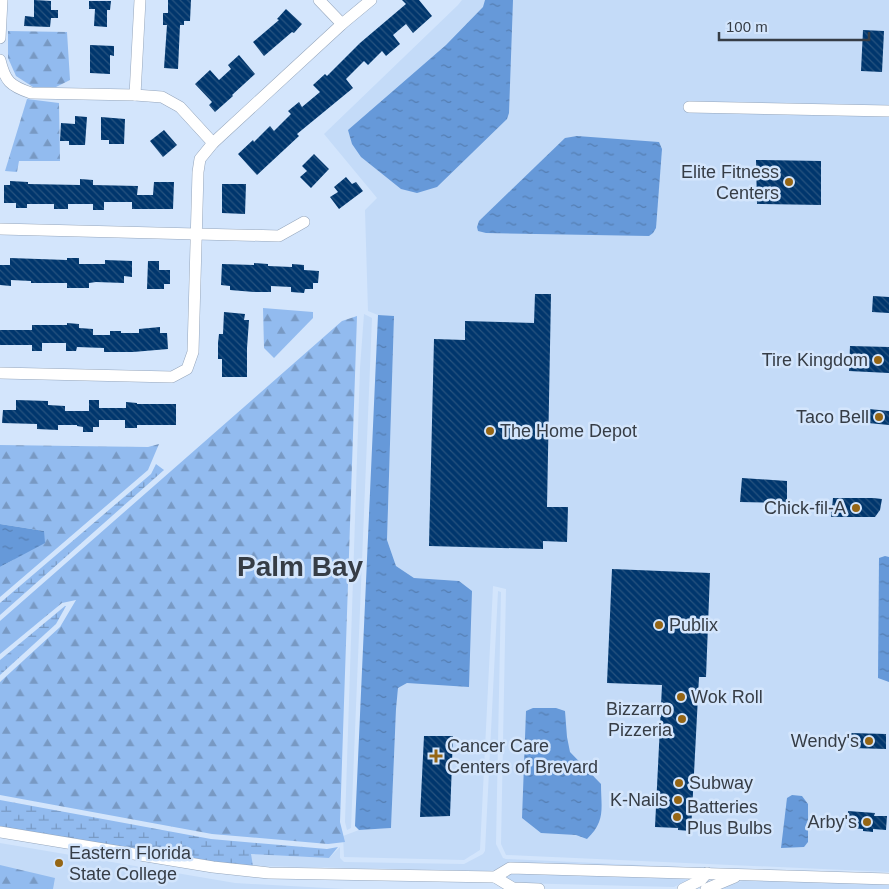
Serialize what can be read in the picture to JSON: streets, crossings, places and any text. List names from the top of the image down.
{
  "districts": ["Palm Bay"],
  "places": {
    "other": [
      "Elite Fitness Centers",
      "Tire Kingdom",
      "Taco Bell",
      "The Home Depot",
      "Chick-fil-A",
      "Publix",
      "Wok Roll",
      "Bizzarro Pizzeria",
      "Wendy's",
      "Subway",
      "K-Nails",
      "Batteries Plus Bulbs",
      "Arby's",
      "Eastern Florida State College"
    ],
    "health": ["Cancer Care Centers of Brevard"]
  },
  "scale_bar": "100 m"
}
